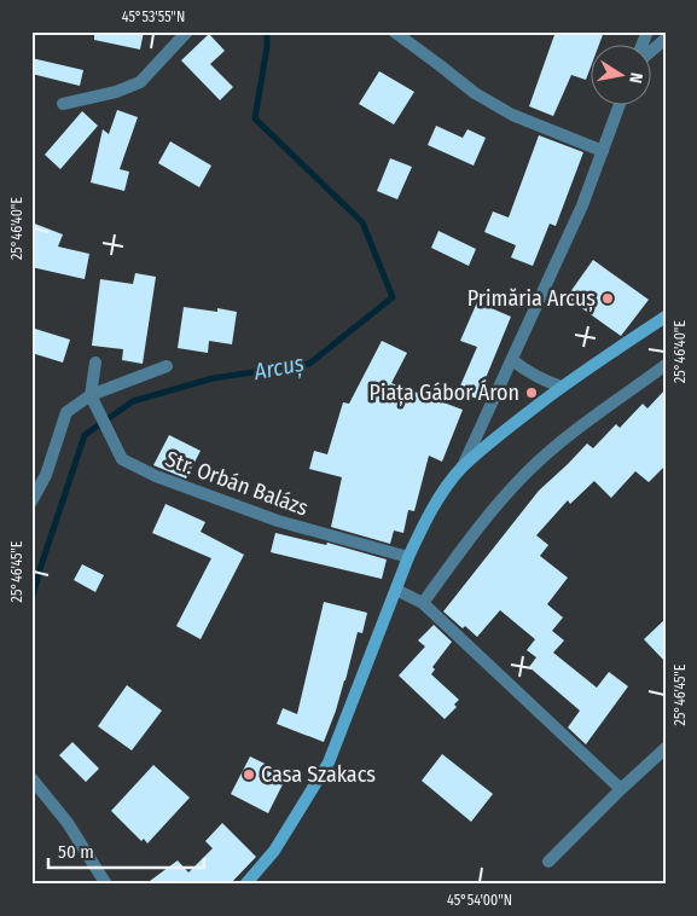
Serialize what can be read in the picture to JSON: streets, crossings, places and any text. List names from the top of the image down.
{
  "streets": {
    "street": ["Str. Orbán Balázs"]
  },
  "water": ["Arcuș"],
  "places": ["Primăria Arcuș", "Piața Gábor Áron", "Casa Szakacs"],
  "scale_bar": "50 m",
  "north": "right",
  "coordinates": [
    "45°53'55\"N",
    "25°46'40\"E",
    "25°46'45\"E",
    "45°54'00\"N"
  ]
}
